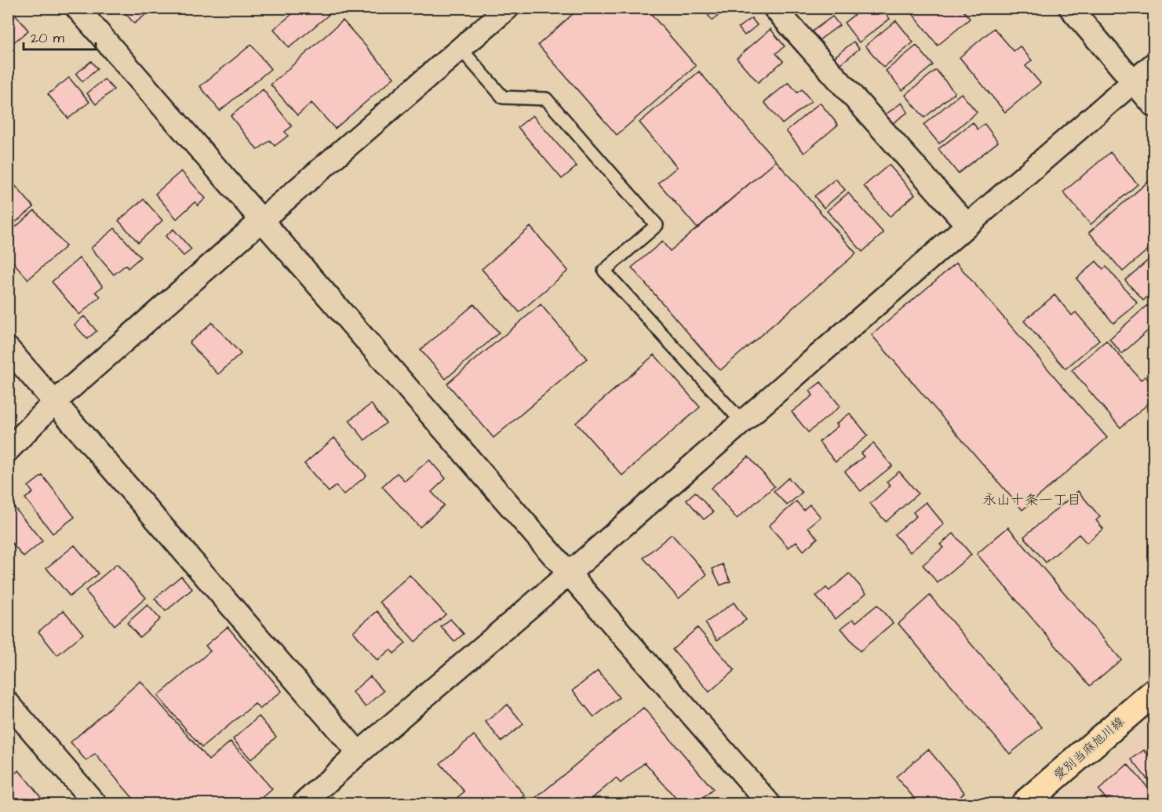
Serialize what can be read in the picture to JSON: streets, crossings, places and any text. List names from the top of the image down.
{
  "streets": {
    "main road": ["愛別当麻旭川線"]
  },
  "districts": ["永山十条一丁目"],
  "scale_bar": "20 m"
}
